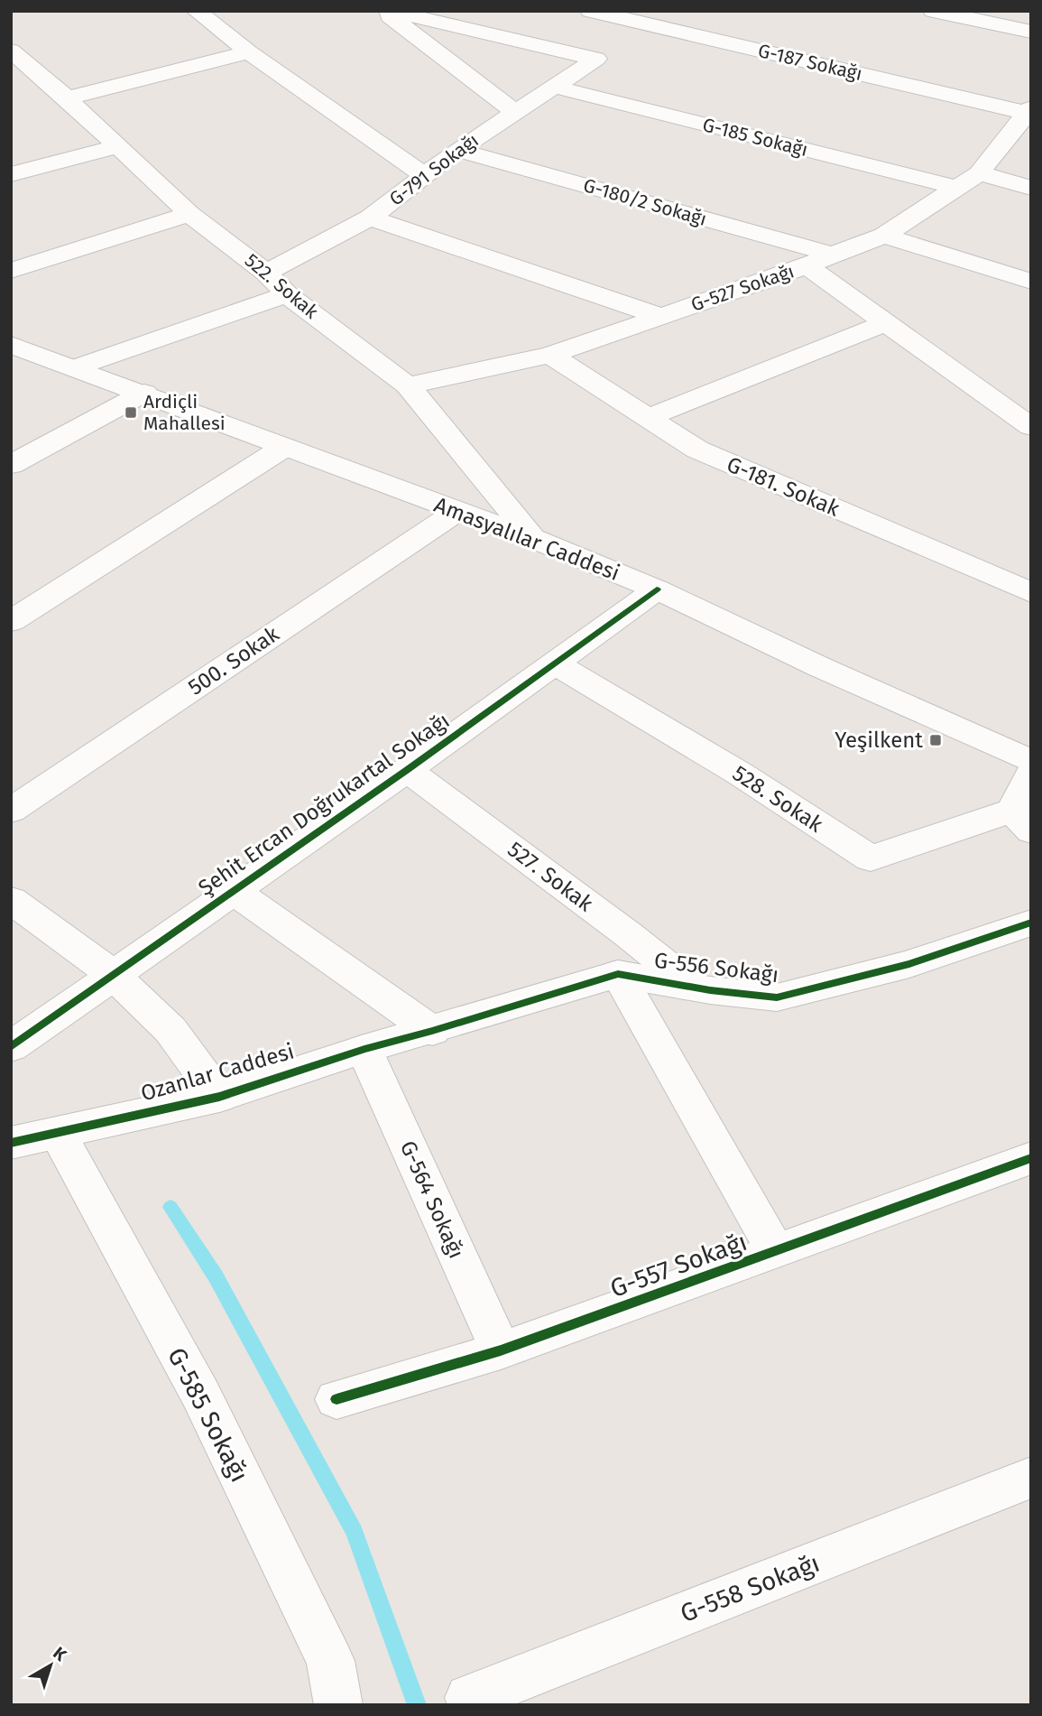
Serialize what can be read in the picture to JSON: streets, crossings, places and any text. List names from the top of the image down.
{
  "streets": {
    "street": [
      "G-187 Sokağı",
      "G-185 Sokağı",
      "G-791 Sokağı",
      "G-180/2 Sokağı",
      "522. Sokak",
      "G-527 Sokağı",
      "G-181. Sokak",
      "Amasyalılar Caddesi",
      "500. Sokak",
      "528. Sokak",
      "Şehit Ercan Doğrukartal Sokağı",
      "527. Sokak",
      "G-556 Sokağı",
      "Ozanlar Caddesi",
      "G-564 Sokağı",
      "G-557 Sokağı",
      "G-585 Sokağı",
      "G-558 Sokağı"
    ]
  },
  "crossings": [
    ["G-187 Sokağı", "G-527 Sokağı"],
    ["G-185 Sokağı", "G-791 Sokağı"],
    ["G-185 Sokağı", "G-527 Sokağı"],
    ["G-791 Sokağı", "G-180/2 Sokağı"],
    ["G-791 Sokağı", "522. Sokak"],
    ["G-180/2 Sokağı", "G-527 Sokağı"],
    ["522. Sokak", "G-527 Sokağı"],
    ["522. Sokak", "Amasyalılar Caddesi"],
    ["G-527 Sokağı", "G-181. Sokak"],
    ["Amasyalılar Caddesi", "500. Sokak"],
    ["Amasyalılar Caddesi", "Şehit Ercan Doğrukartal Sokağı"],
    ["528. Sokak", "Şehit Ercan Doğrukartal Sokağı"],
    ["Şehit Ercan Doğrukartal Sokağı", "527. Sokak"],
    ["527. Sokak", "G-556 Sokağı"],
    ["G-556 Sokağı", "Ozanlar Caddesi"],
    ["Ozanlar Caddesi", "G-564 Sokağı"],
    ["Ozanlar Caddesi", "G-585 Sokağı"],
    ["G-564 Sokağı", "G-557 Sokağı"]
  ],
  "places": {
    "transit": ["Ardiçli Mahallesi", "Yeşilkent"]
  },
  "north": "top right"
}
